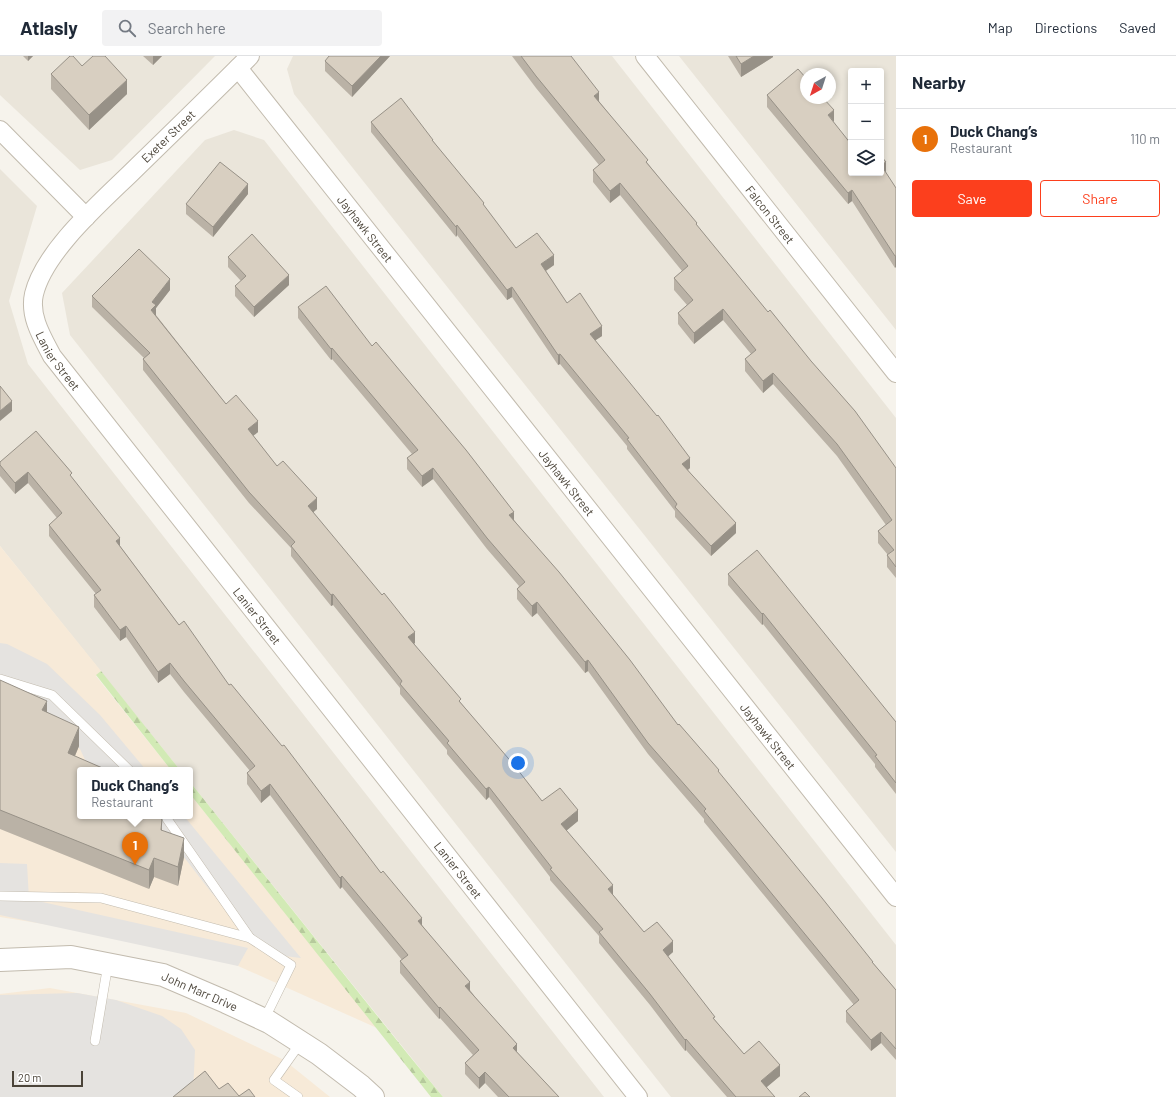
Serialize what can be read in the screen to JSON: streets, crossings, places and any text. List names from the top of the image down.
{
  "streets": {
    "street": [
      "Exeter Street",
      "Falcon Street",
      "Jayhawk Street",
      "Lanier Street",
      "John Marr Drive"
    ]
  },
  "crossings": [
    ["Exeter Street", "Jayhawk Street"],
    ["Exeter Street", "Lanier Street"]
  ],
  "scale_bar": "20 m",
  "north": "bottom left",
  "page": {
    "header": "Atlasly",
    "search": "Search here",
    "nav": ["Map", "Directions", "Saved"],
    "heading": "Nearby",
    "map_buttons": ["+", "−"],
    "list": [
      {
        "mark": "1",
        "name": "Duck Chang’s",
        "note": "Restaurant",
        "value": "110 m"
      }
    ],
    "buttons": ["Save", "Share"],
    "popup": ["Duck Chang’s", "Restaurant"],
    "pins": "1",
    "scale": "20 m"
  }
}
